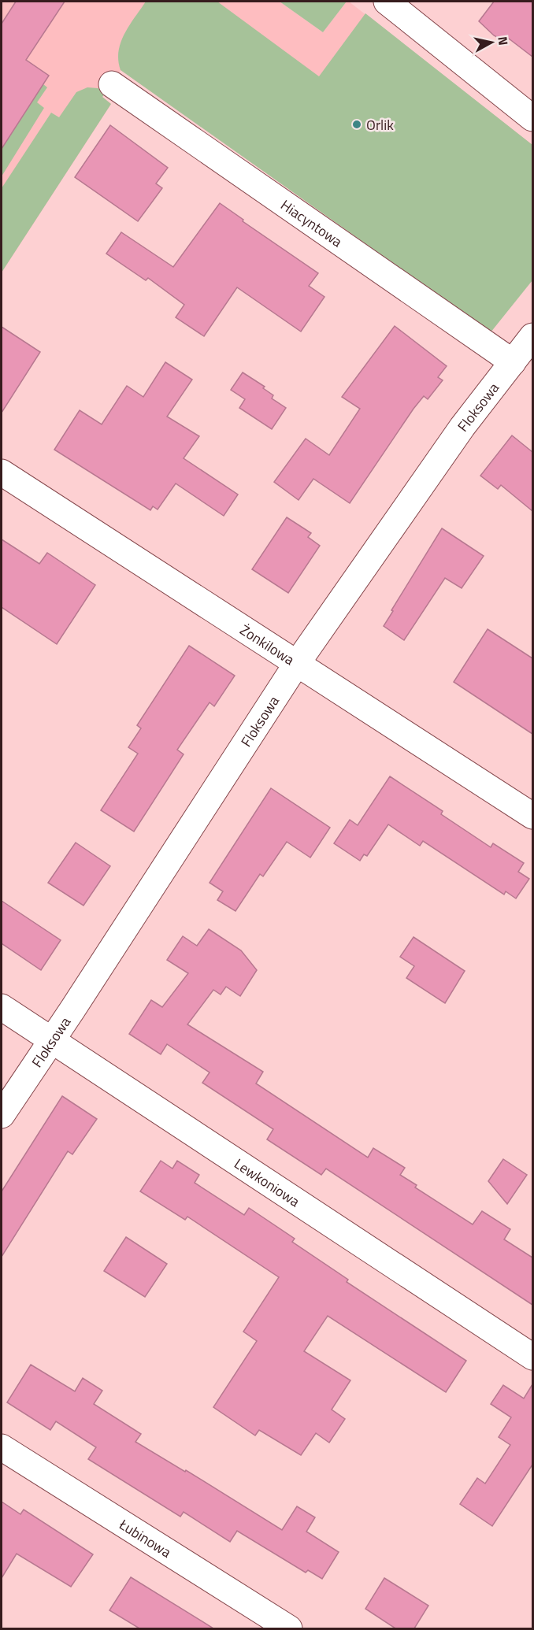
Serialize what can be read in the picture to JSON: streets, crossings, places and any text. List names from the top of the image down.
{
  "streets": {
    "street": [
      "Hiacyntowa",
      "Floksowa",
      "Żonkilowa",
      "Lewkoniowa",
      "Łubinowa"
    ]
  },
  "crossings": [
    ["Hiacyntowa", "Floksowa"],
    ["Floksowa", "Żonkilowa"],
    ["Floksowa", "Lewkoniowa"]
  ],
  "places": ["Orlik"],
  "north": "right"
}
